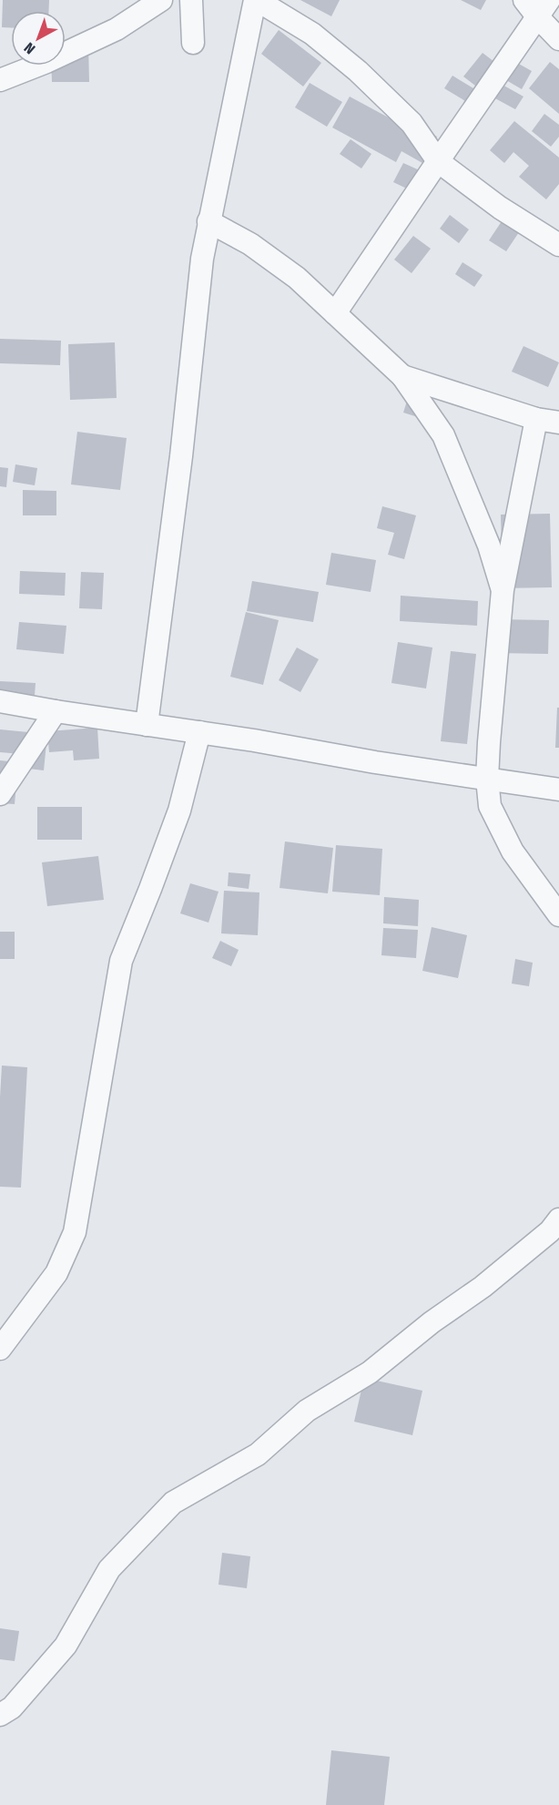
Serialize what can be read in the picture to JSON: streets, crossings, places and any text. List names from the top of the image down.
{
  "north": "bottom left"
}
